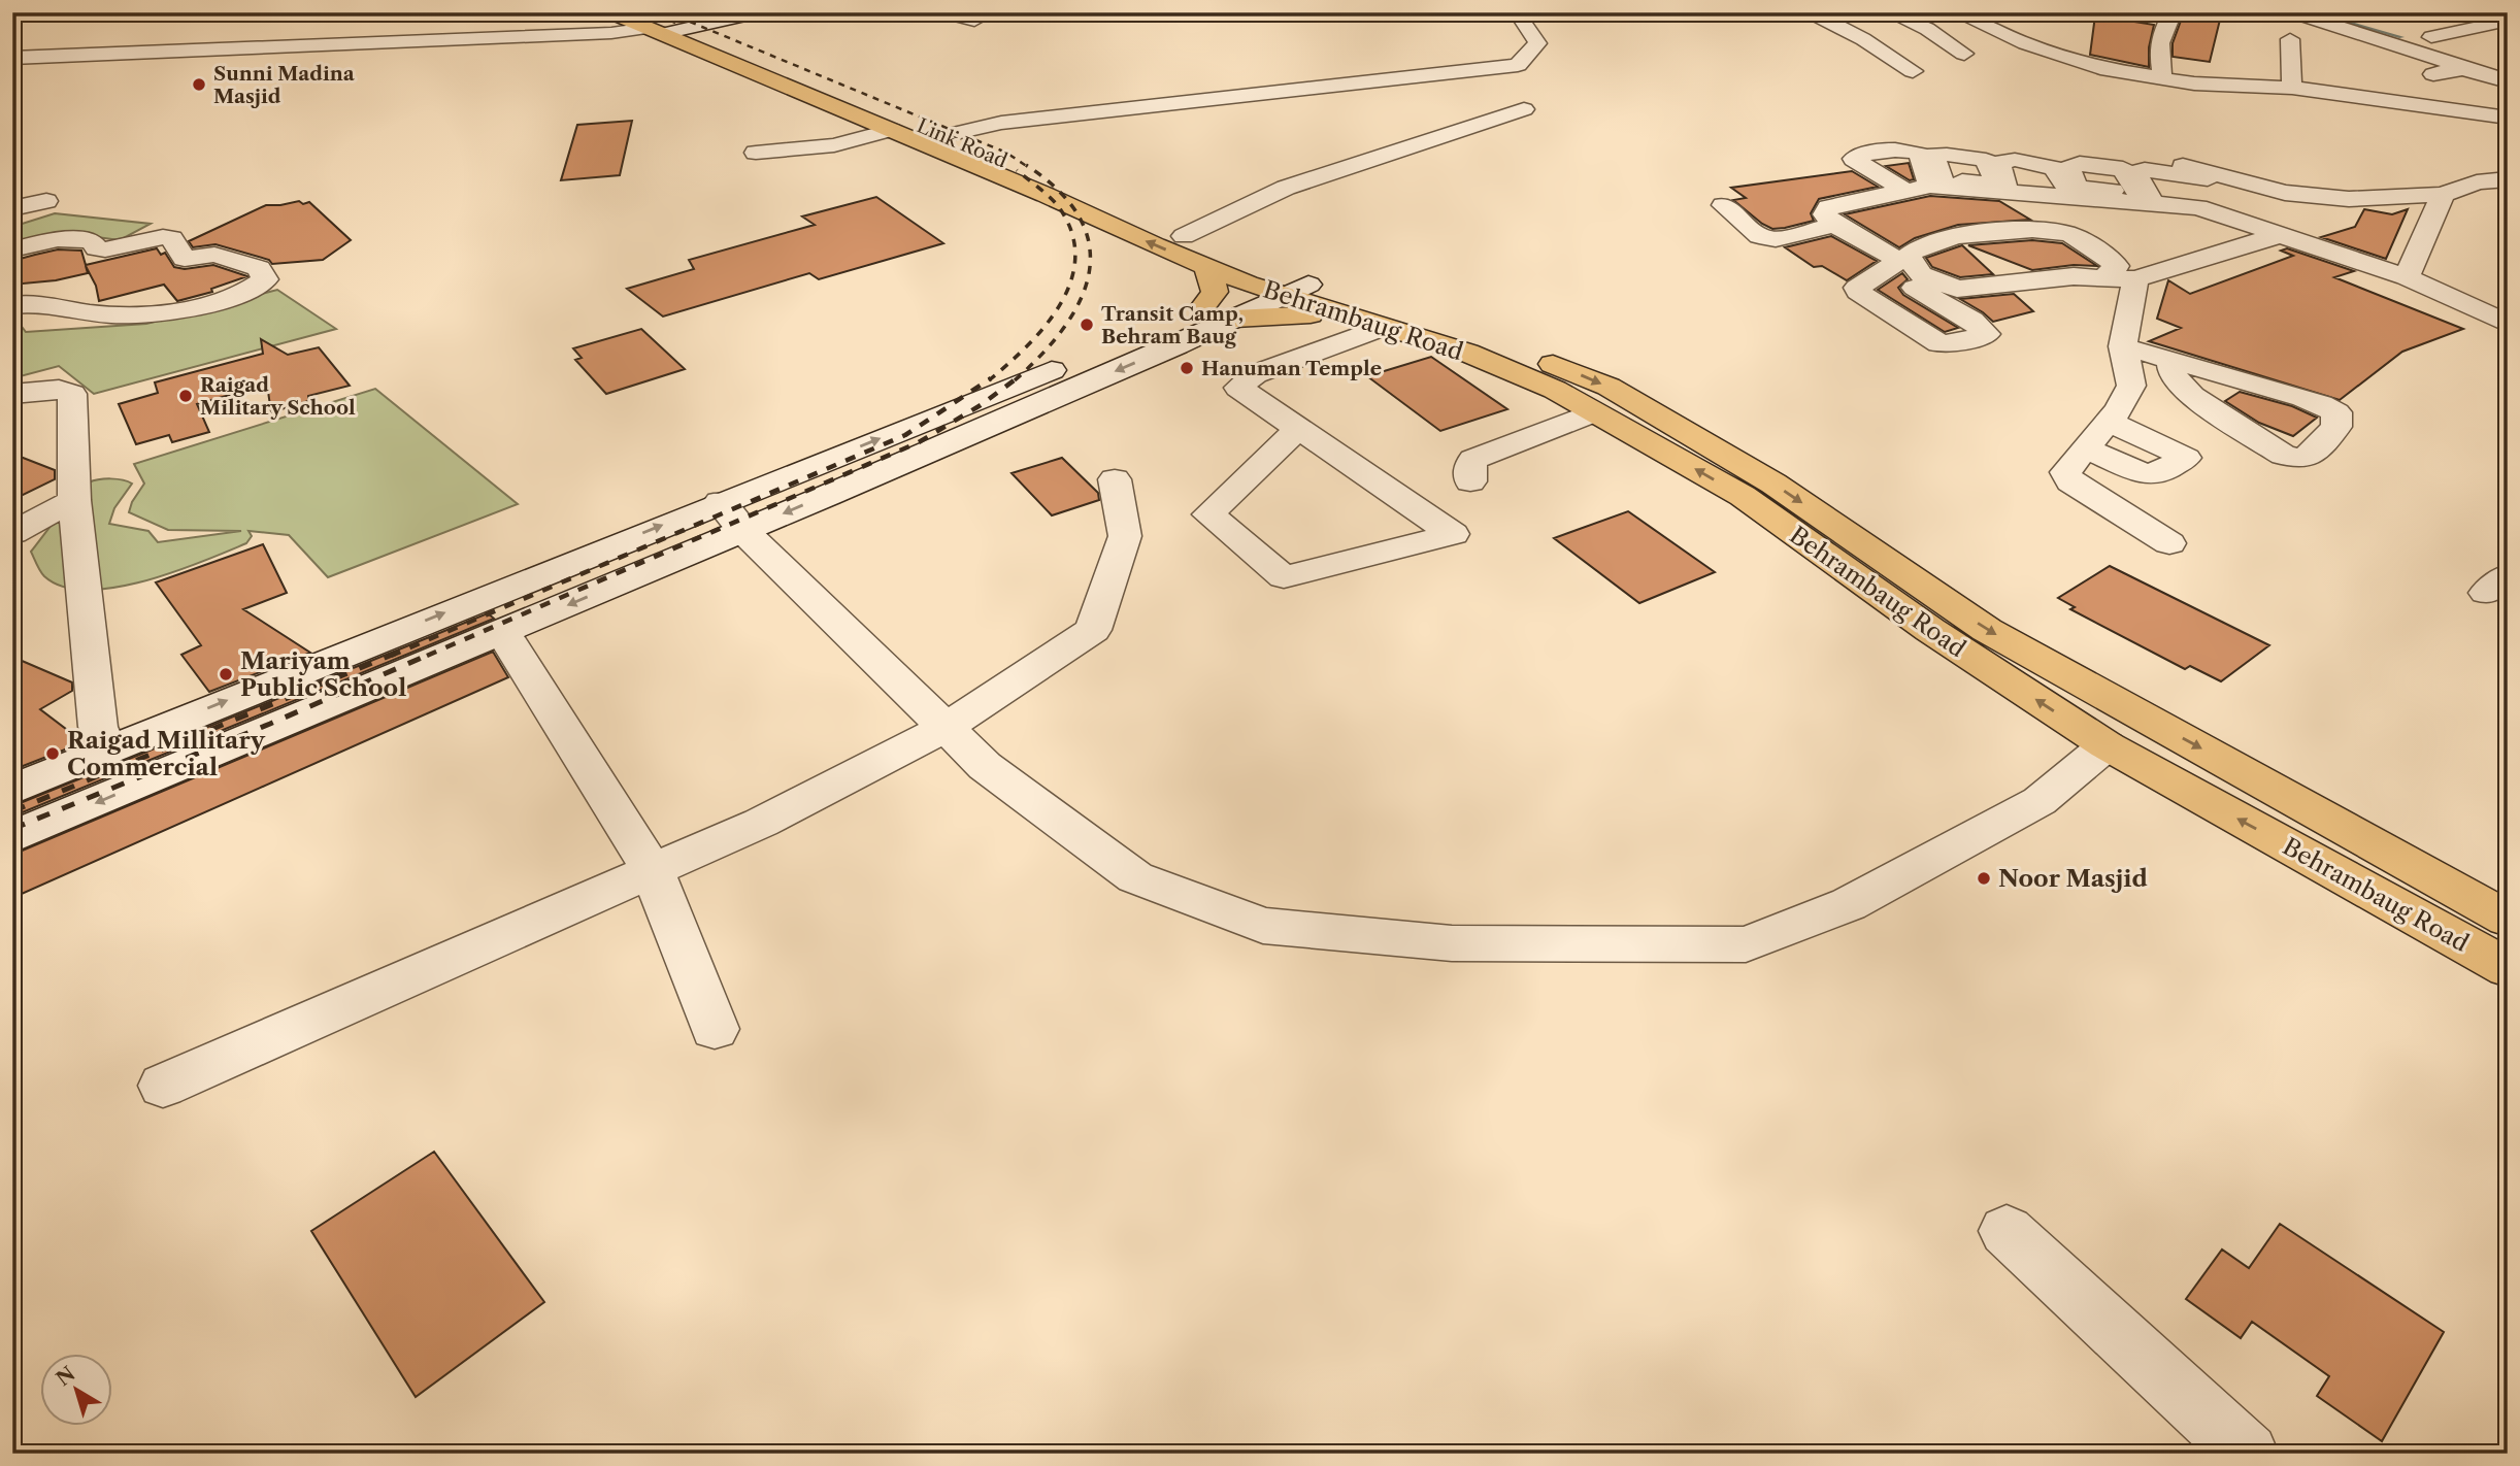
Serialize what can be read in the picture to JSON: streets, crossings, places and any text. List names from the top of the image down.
{
  "streets": {
    "main road": ["Link Road", "Behrambaug Road"]
  },
  "crossings": [
    ["Link Road", "Behrambaug Road"]
  ],
  "places": [
    "Sunni Madina Masjid",
    "Transit Camp, Behram Baug",
    "Hanuman Temple",
    "Raigad Military School",
    "Mariyam Public School",
    "Raigad Millitary Commercial",
    "Noor Masjid"
  ],
  "north": "top left"
}
